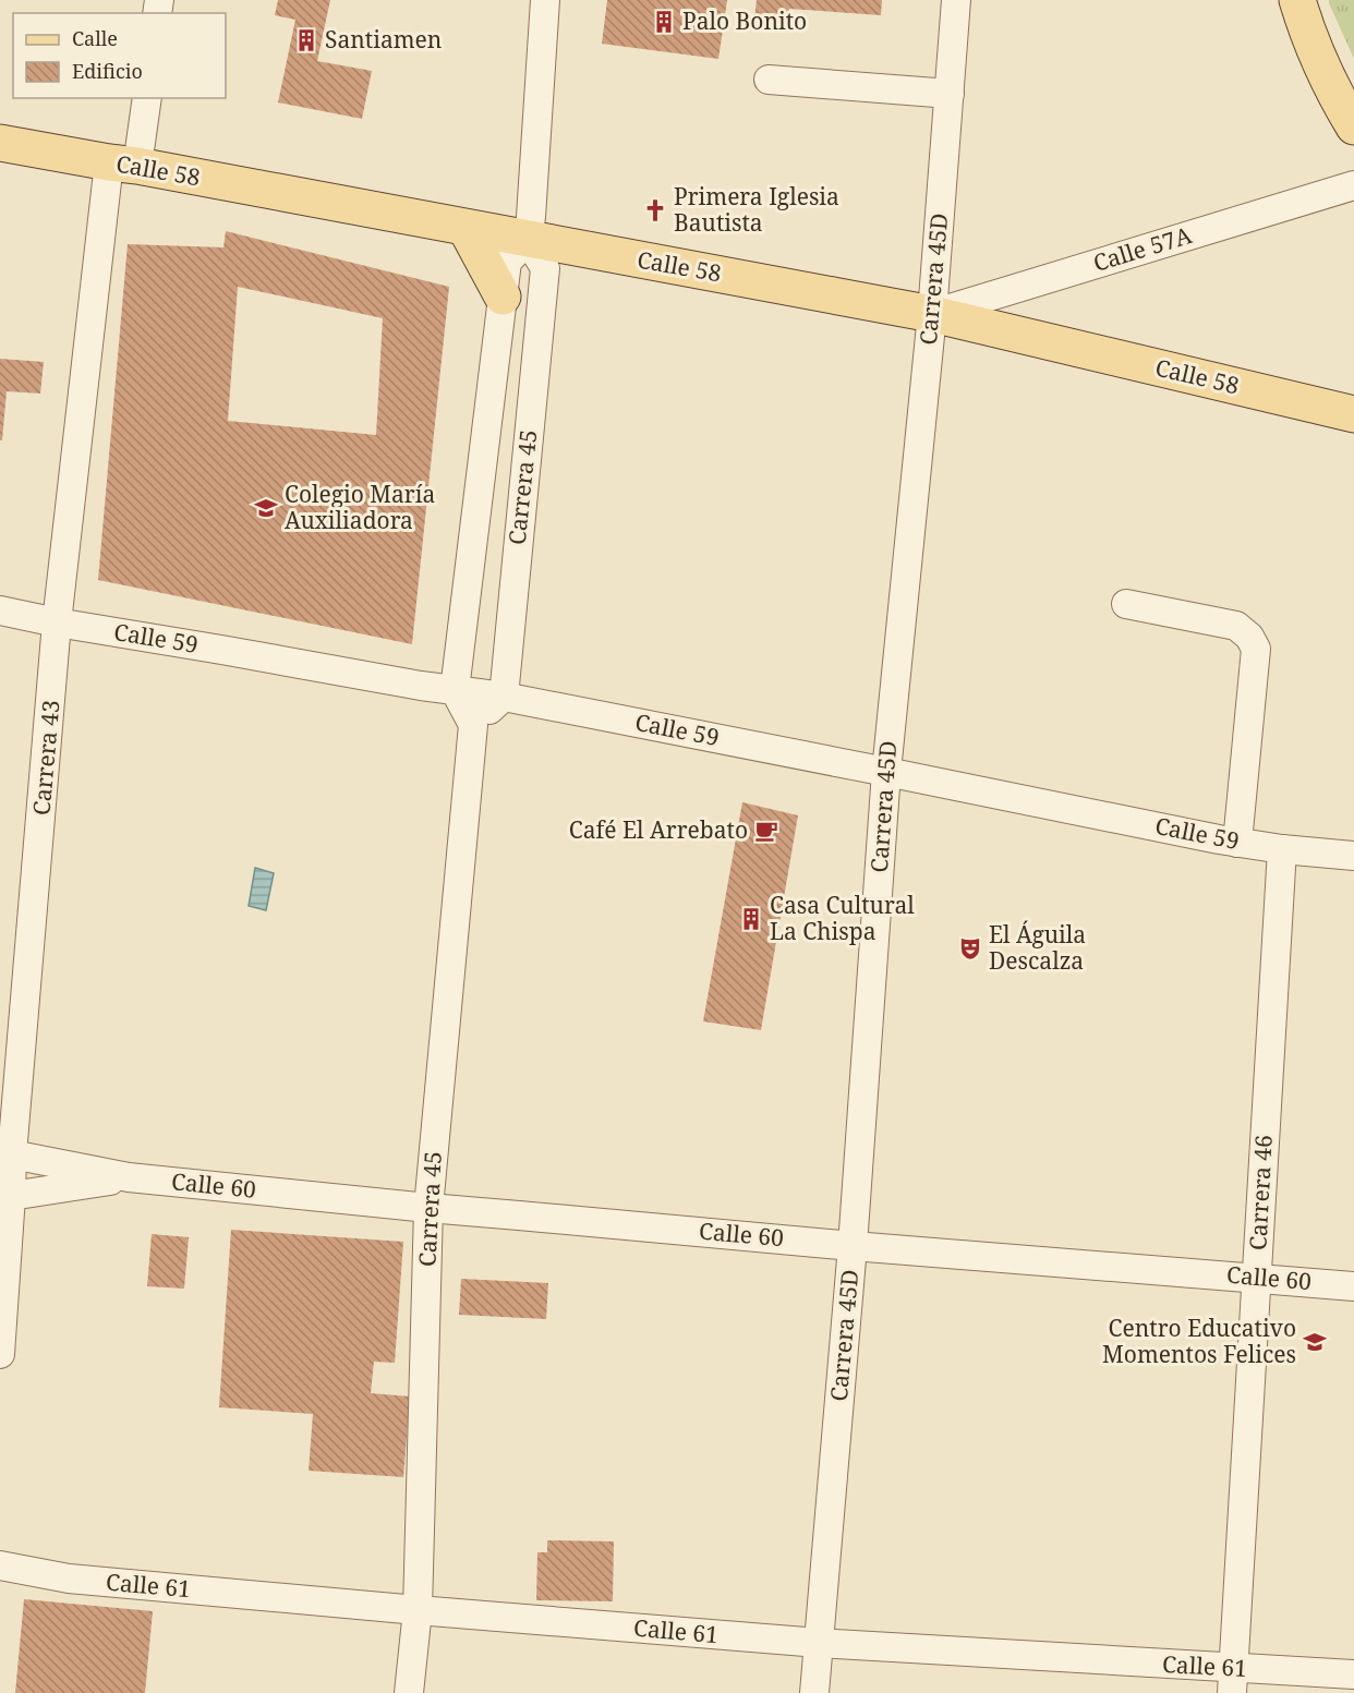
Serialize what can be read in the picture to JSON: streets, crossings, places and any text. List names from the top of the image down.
{
  "streets": {
    "main road": ["Calle 58"],
    "street": [
      "Calle 57A",
      "Carrera 45D",
      "Carrera 45",
      "Calle 59",
      "Carrera 43",
      "Calle 60",
      "Carrera 46",
      "Calle 61"
    ]
  },
  "crossings": [
    ["Calle 58", "Calle 57A"],
    ["Calle 58", "Carrera 45D"],
    ["Calle 58", "Carrera 45"],
    ["Calle 58", "Carrera 43"],
    ["Calle 57A", "Carrera 45D"],
    ["Carrera 45D", "Calle 59"],
    ["Carrera 45D", "Calle 60"],
    ["Carrera 45D", "Calle 61"],
    ["Carrera 45", "Calle 59"],
    ["Carrera 45", "Calle 60"],
    ["Carrera 45", "Calle 61"],
    ["Calle 59", "Carrera 43"],
    ["Calle 59", "Carrera 46"],
    ["Carrera 43", "Calle 60"],
    ["Calle 60", "Carrera 46"],
    ["Carrera 46", "Calle 61"]
  ],
  "places": {
    "building": ["Palo Bonito", "Santiamen", "Casa Cultural La Chispa"],
    "church": ["Primera Iglesia Bautista"],
    "school or university": ["Colegio María Auxiliadora", "Centro Educativo Momentos Felices"],
    "cafe": ["Café El Arrebato"],
    "theatre": ["El Águila Descalza"]
  },
  "legend": ["Calle", "Edificio"]
}
